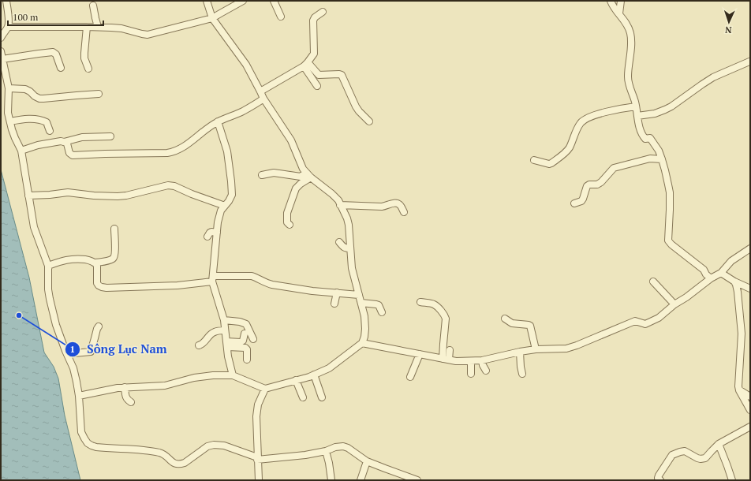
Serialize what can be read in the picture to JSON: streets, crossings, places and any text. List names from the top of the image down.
{
  "places": ["Sông Lục Nam"],
  "scale_bar": "100 m",
  "north": "bottom"
}
